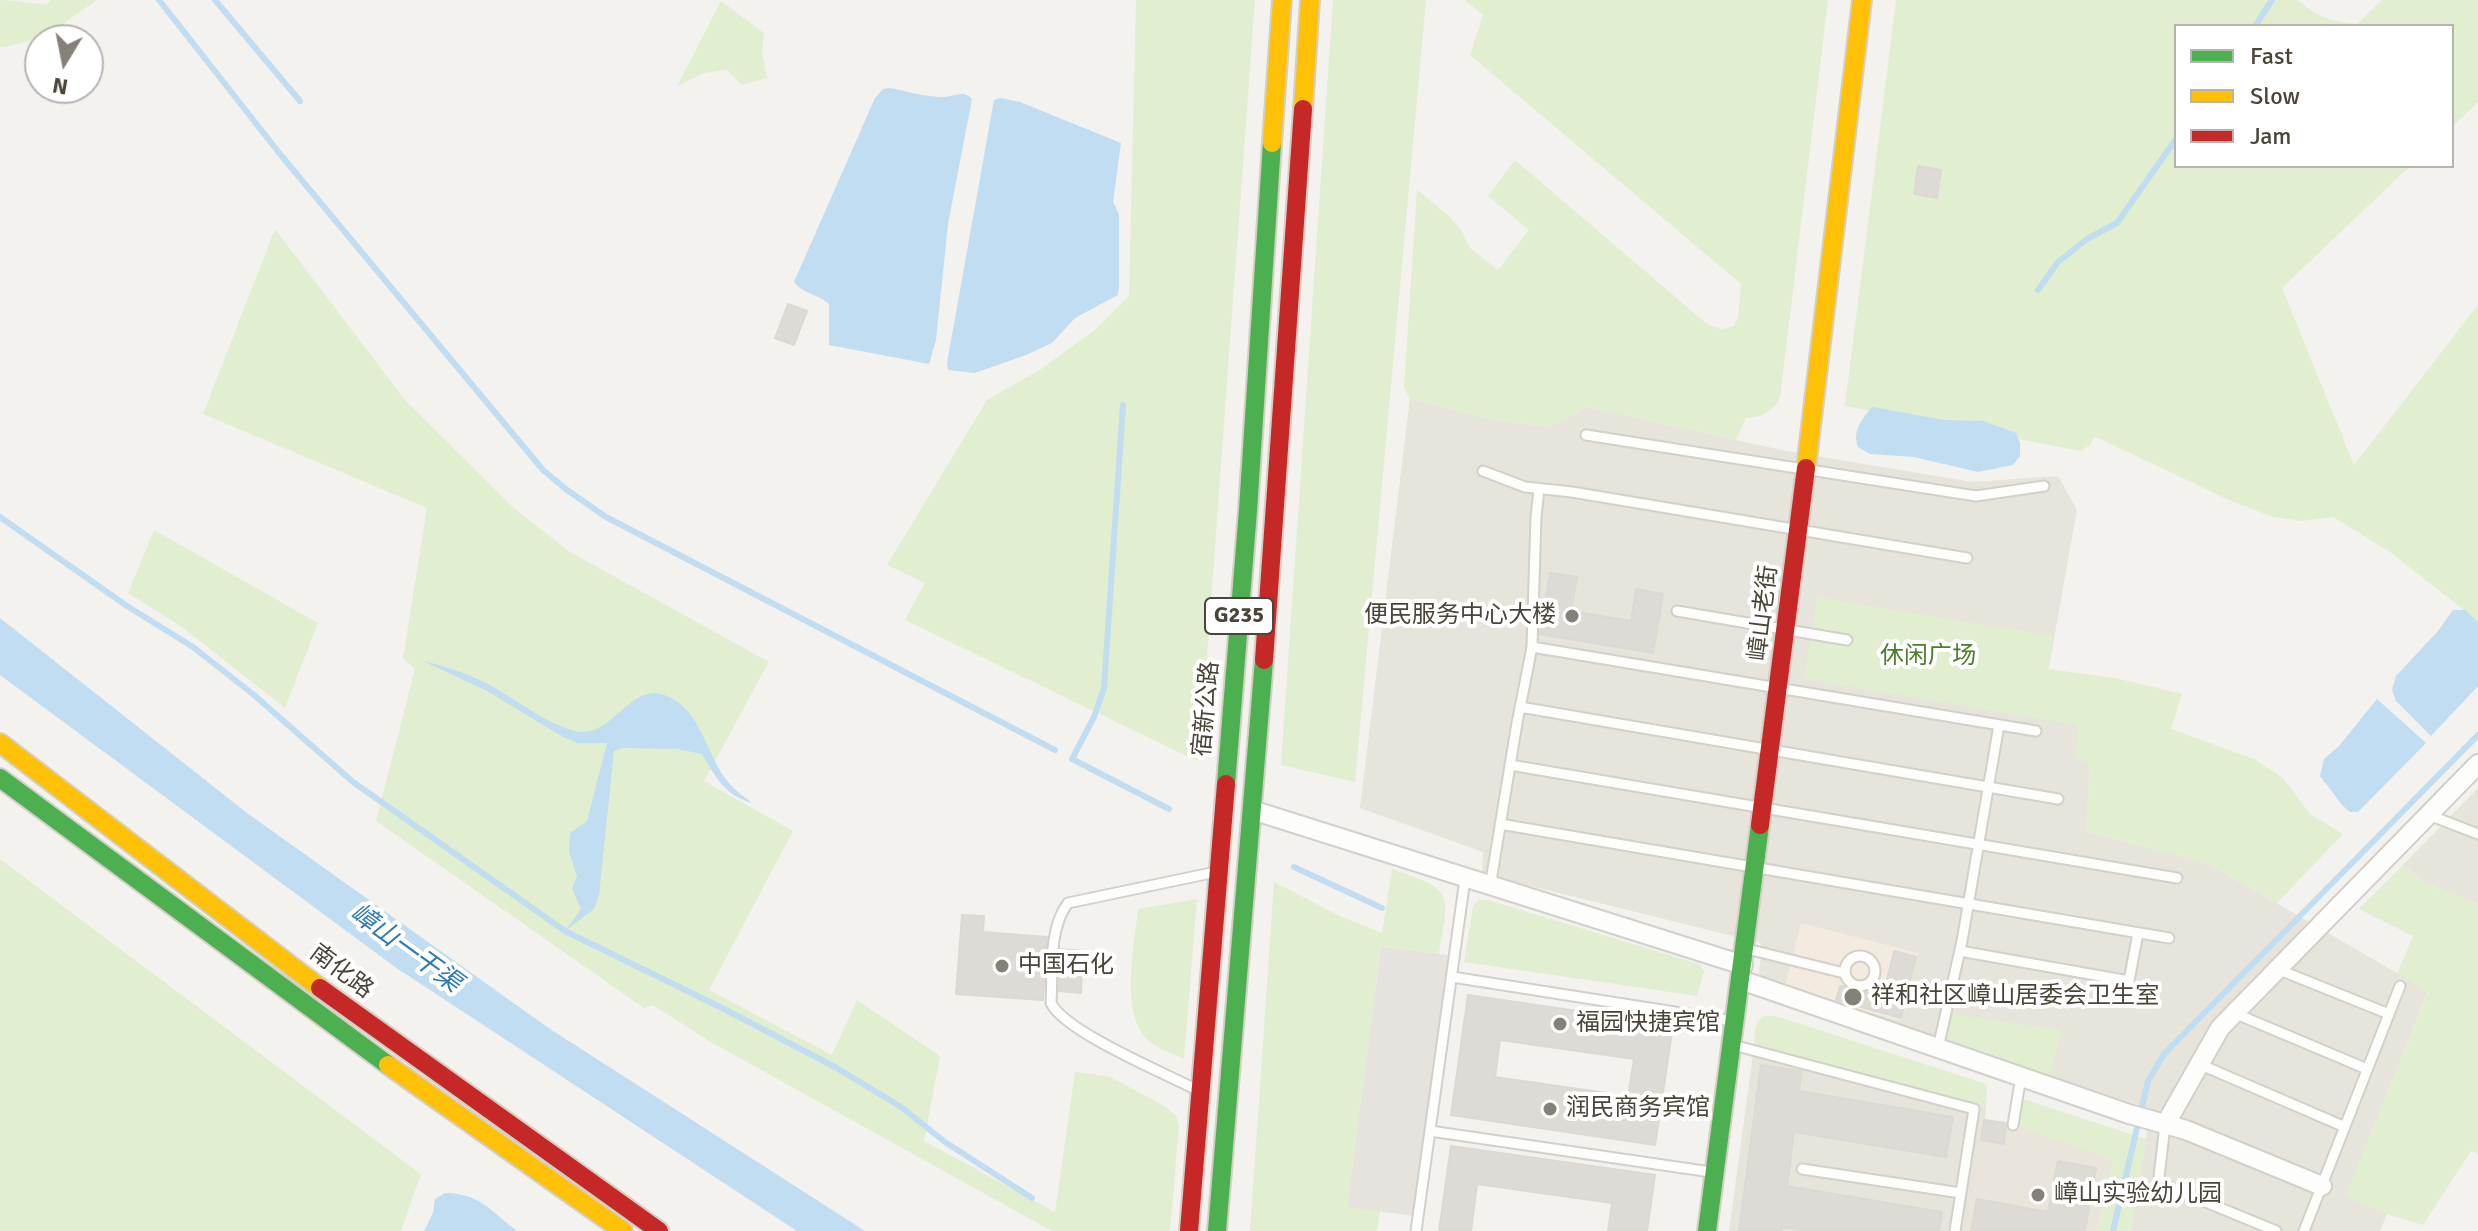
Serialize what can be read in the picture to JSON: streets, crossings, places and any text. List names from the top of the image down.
{
  "streets": {
    "main road": [
      "嶂山老街",
      "G235",
      "宿新公路",
      "南化路"
    ]
  },
  "water": ["嶂山一干渠"],
  "parks": ["休闲广场"],
  "places": [
    "便民服务中心大楼",
    "中国石化",
    "祥和社区嶂山居委会卫生室",
    "福园快捷宾馆",
    "润民商务宾馆",
    "嶂山实验幼儿园"
  ],
  "legend": ["Fast", "Slow", "Jam"],
  "north": "bottom"
}
